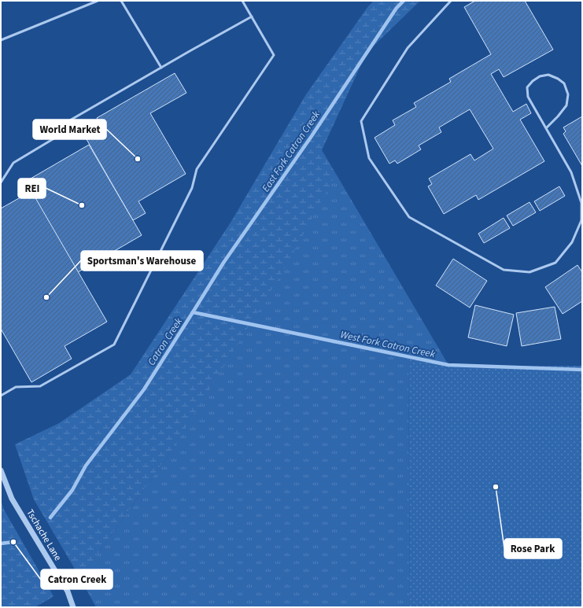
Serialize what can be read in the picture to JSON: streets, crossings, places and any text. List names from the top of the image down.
{
  "streets": {
    "street": ["Tschache Lane"]
  },
  "water": ["East Fork Catron Creek", "Catron Creek", "West Fork Catron Creek"],
  "places": [
    "World Market",
    "REI",
    "Sportsman's Warehouse",
    "Rose Park",
    "Catron Creek"
  ]
}
